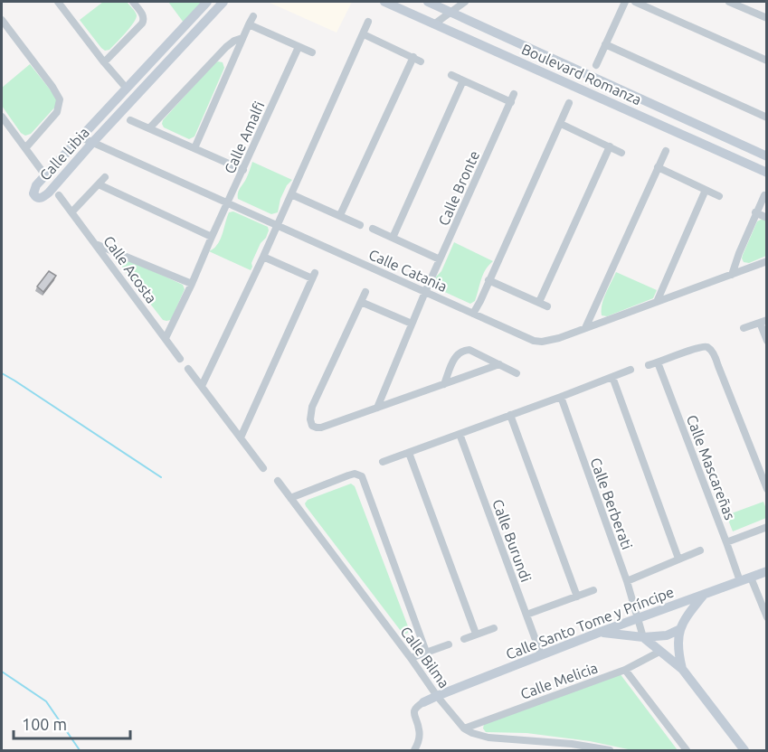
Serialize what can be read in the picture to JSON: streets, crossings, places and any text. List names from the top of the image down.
{
  "streets": {
    "street": [
      "Boulevard Romanza",
      "Calle Amalfi",
      "Calle Libia",
      "Calle Bronte",
      "Calle Acosta",
      "Calle Catania",
      "Calle Mascareñas",
      "Calle Berberati",
      "Calle Burundi",
      "Calle Santo Tome y Príncipe",
      "Calle Bilma",
      "Calle Melicia"
    ]
  },
  "crossings": [
    ["Calle Amalfi", "Calle Acosta"],
    ["Calle Amalfi", "Calle Catania"],
    ["Calle Libia", "Calle Catania"],
    ["Calle Bronte", "Calle Catania"],
    ["Calle Mascareñas", "Calle Santo Tome y Príncipe"],
    ["Calle Berberati", "Calle Santo Tome y Príncipe"],
    ["Calle Burundi", "Calle Santo Tome y Príncipe"],
    ["Calle Santo Tome y Príncipe", "Calle Bilma"],
    ["Calle Bilma", "Calle Melicia"]
  ],
  "scale_bar": "100 m"
}
